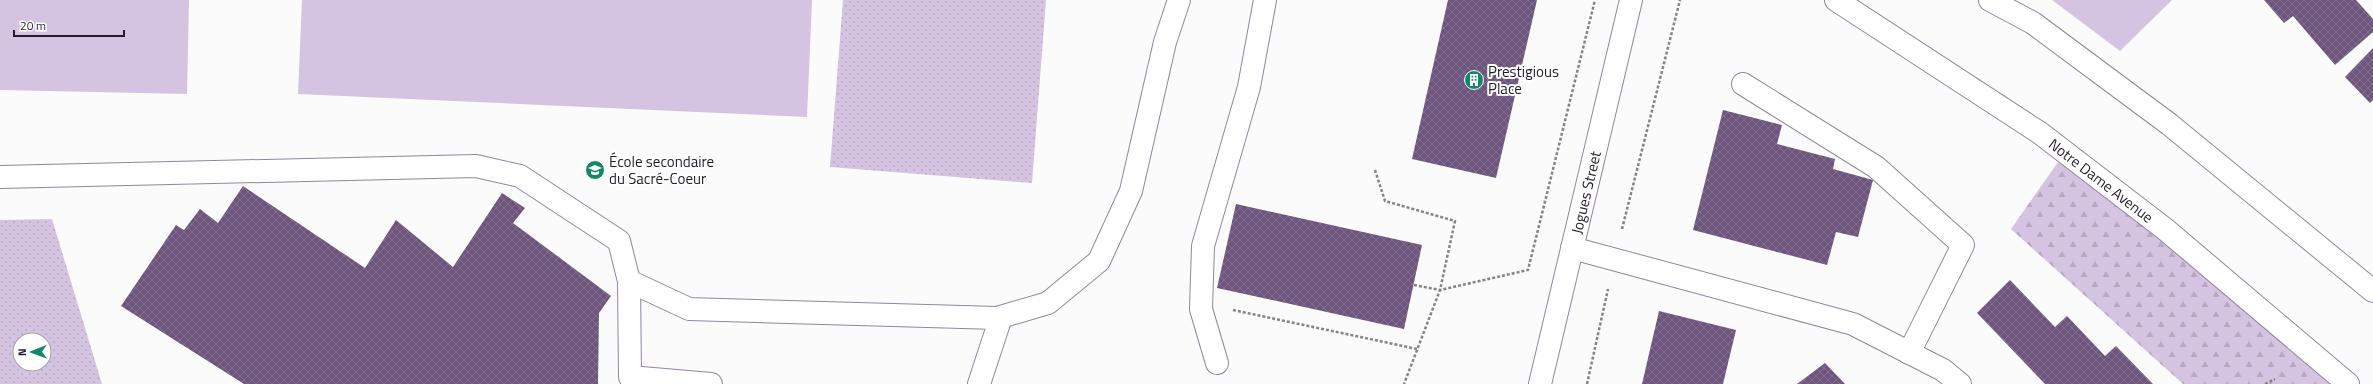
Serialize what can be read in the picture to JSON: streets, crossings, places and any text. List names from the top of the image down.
{
  "streets": {
    "main road": ["Notre Dame Avenue", "Jogues Street"]
  },
  "places": {
    "building": ["Prestigious Place"],
    "school or university": ["École secondaire du Sacré-Coeur"]
  },
  "scale_bar": "20 m",
  "north": "left"
}
